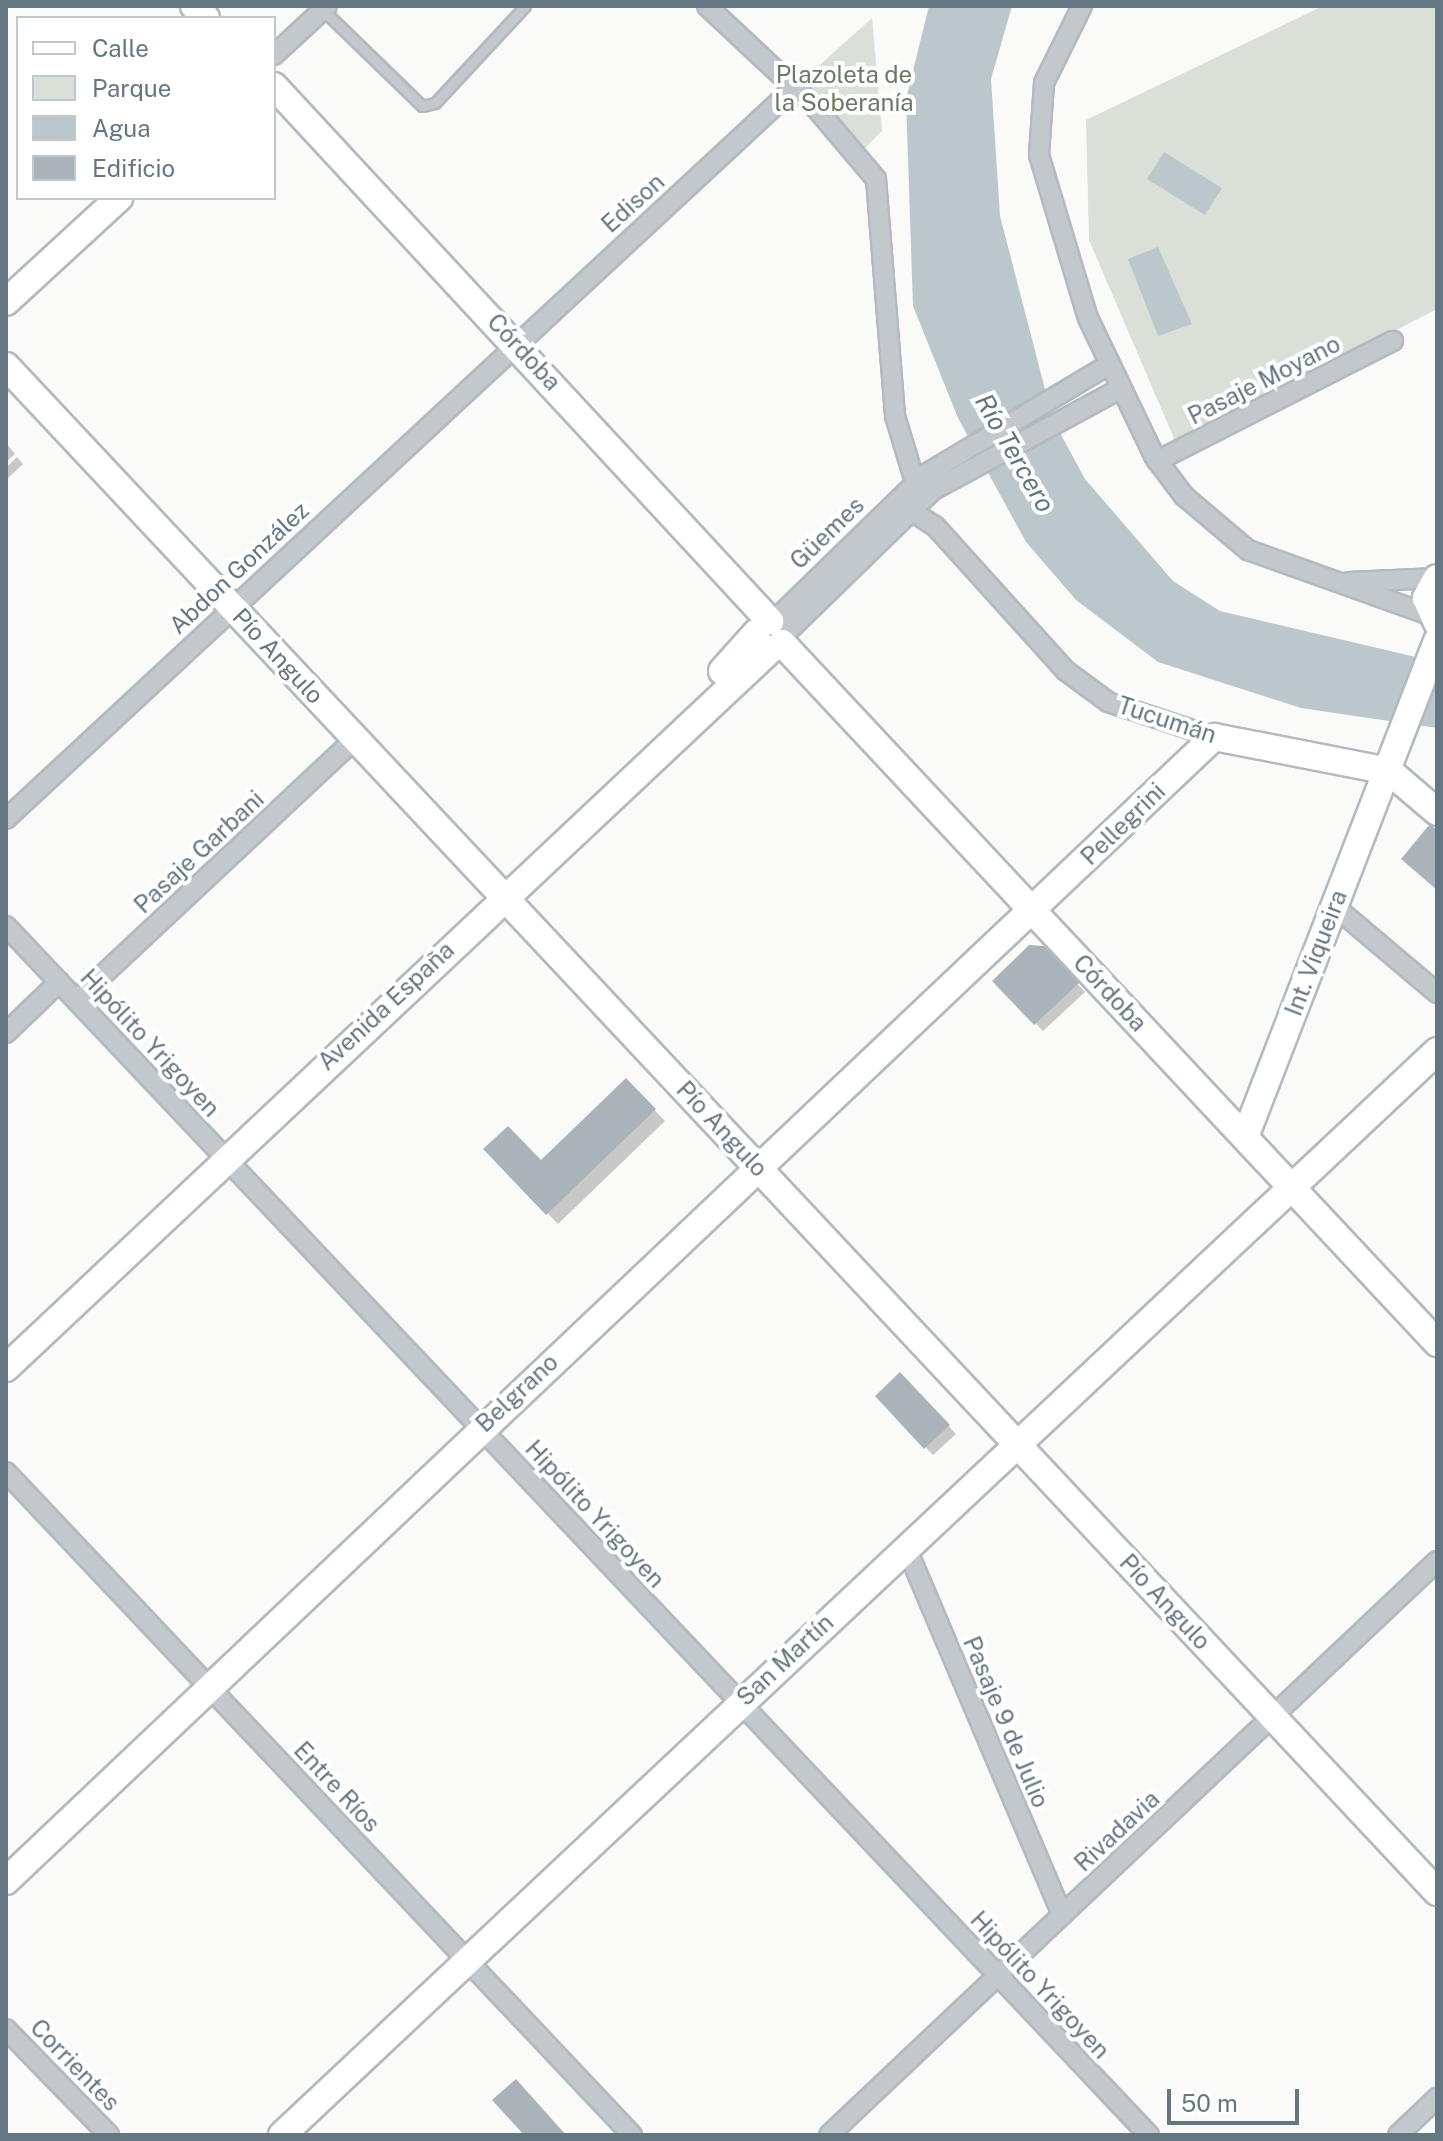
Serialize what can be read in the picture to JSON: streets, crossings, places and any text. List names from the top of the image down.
{
  "streets": {
    "street": [
      "Edison",
      "Córdoba",
      "Pasaje Moyano",
      "Güemes",
      "Abdon González",
      "Pío Angulo",
      "Tucumán",
      "Pellegrini",
      "Pasaje Garbani",
      "Int. Viqueira",
      "Avenida España",
      "Hipólito Yrigoyen",
      "Belgrano",
      "San Martín",
      "Pasaje 9 de Julio",
      "Entre Ríos",
      "Rivadavia",
      "Corrientes"
    ]
  },
  "crossings": [
    ["Edison", "Córdoba"],
    ["Edison", "Abdon González"],
    ["Córdoba", "Güemes"],
    ["Córdoba", "Abdon González"],
    ["Córdoba", "Pellegrini"],
    ["Córdoba", "Int. Viqueira"],
    ["Córdoba", "Avenida España"],
    ["Córdoba", "Belgrano"],
    ["Córdoba", "San Martín"],
    ["Güemes", "Tucumán"],
    ["Güemes", "Avenida España"],
    ["Abdon González", "Pío Angulo"],
    ["Pío Angulo", "Pasaje Garbani"],
    ["Pío Angulo", "Avenida España"],
    ["Pío Angulo", "Belgrano"],
    ["Pío Angulo", "San Martín"],
    ["Pío Angulo", "Rivadavia"],
    ["Tucumán", "Pellegrini"],
    ["Tucumán", "Int. Viqueira"],
    ["Pellegrini", "Belgrano"],
    ["Pasaje Garbani", "Hipólito Yrigoyen"],
    ["Avenida España", "Hipólito Yrigoyen"],
    ["Hipólito Yrigoyen", "Belgrano"],
    ["Hipólito Yrigoyen", "San Martín"],
    ["Hipólito Yrigoyen", "Rivadavia"],
    ["Belgrano", "Entre Ríos"],
    ["San Martín", "Pasaje 9 de Julio"],
    ["San Martín", "Entre Ríos"],
    ["Pasaje 9 de Julio", "Rivadavia"]
  ],
  "water": ["Río Tercero"],
  "parks": ["Plazoleta de la Soberanía"],
  "legend": [
    "Calle",
    "Parque",
    "Agua",
    "Edificio"
  ],
  "scale_bar": "50 m"
}
